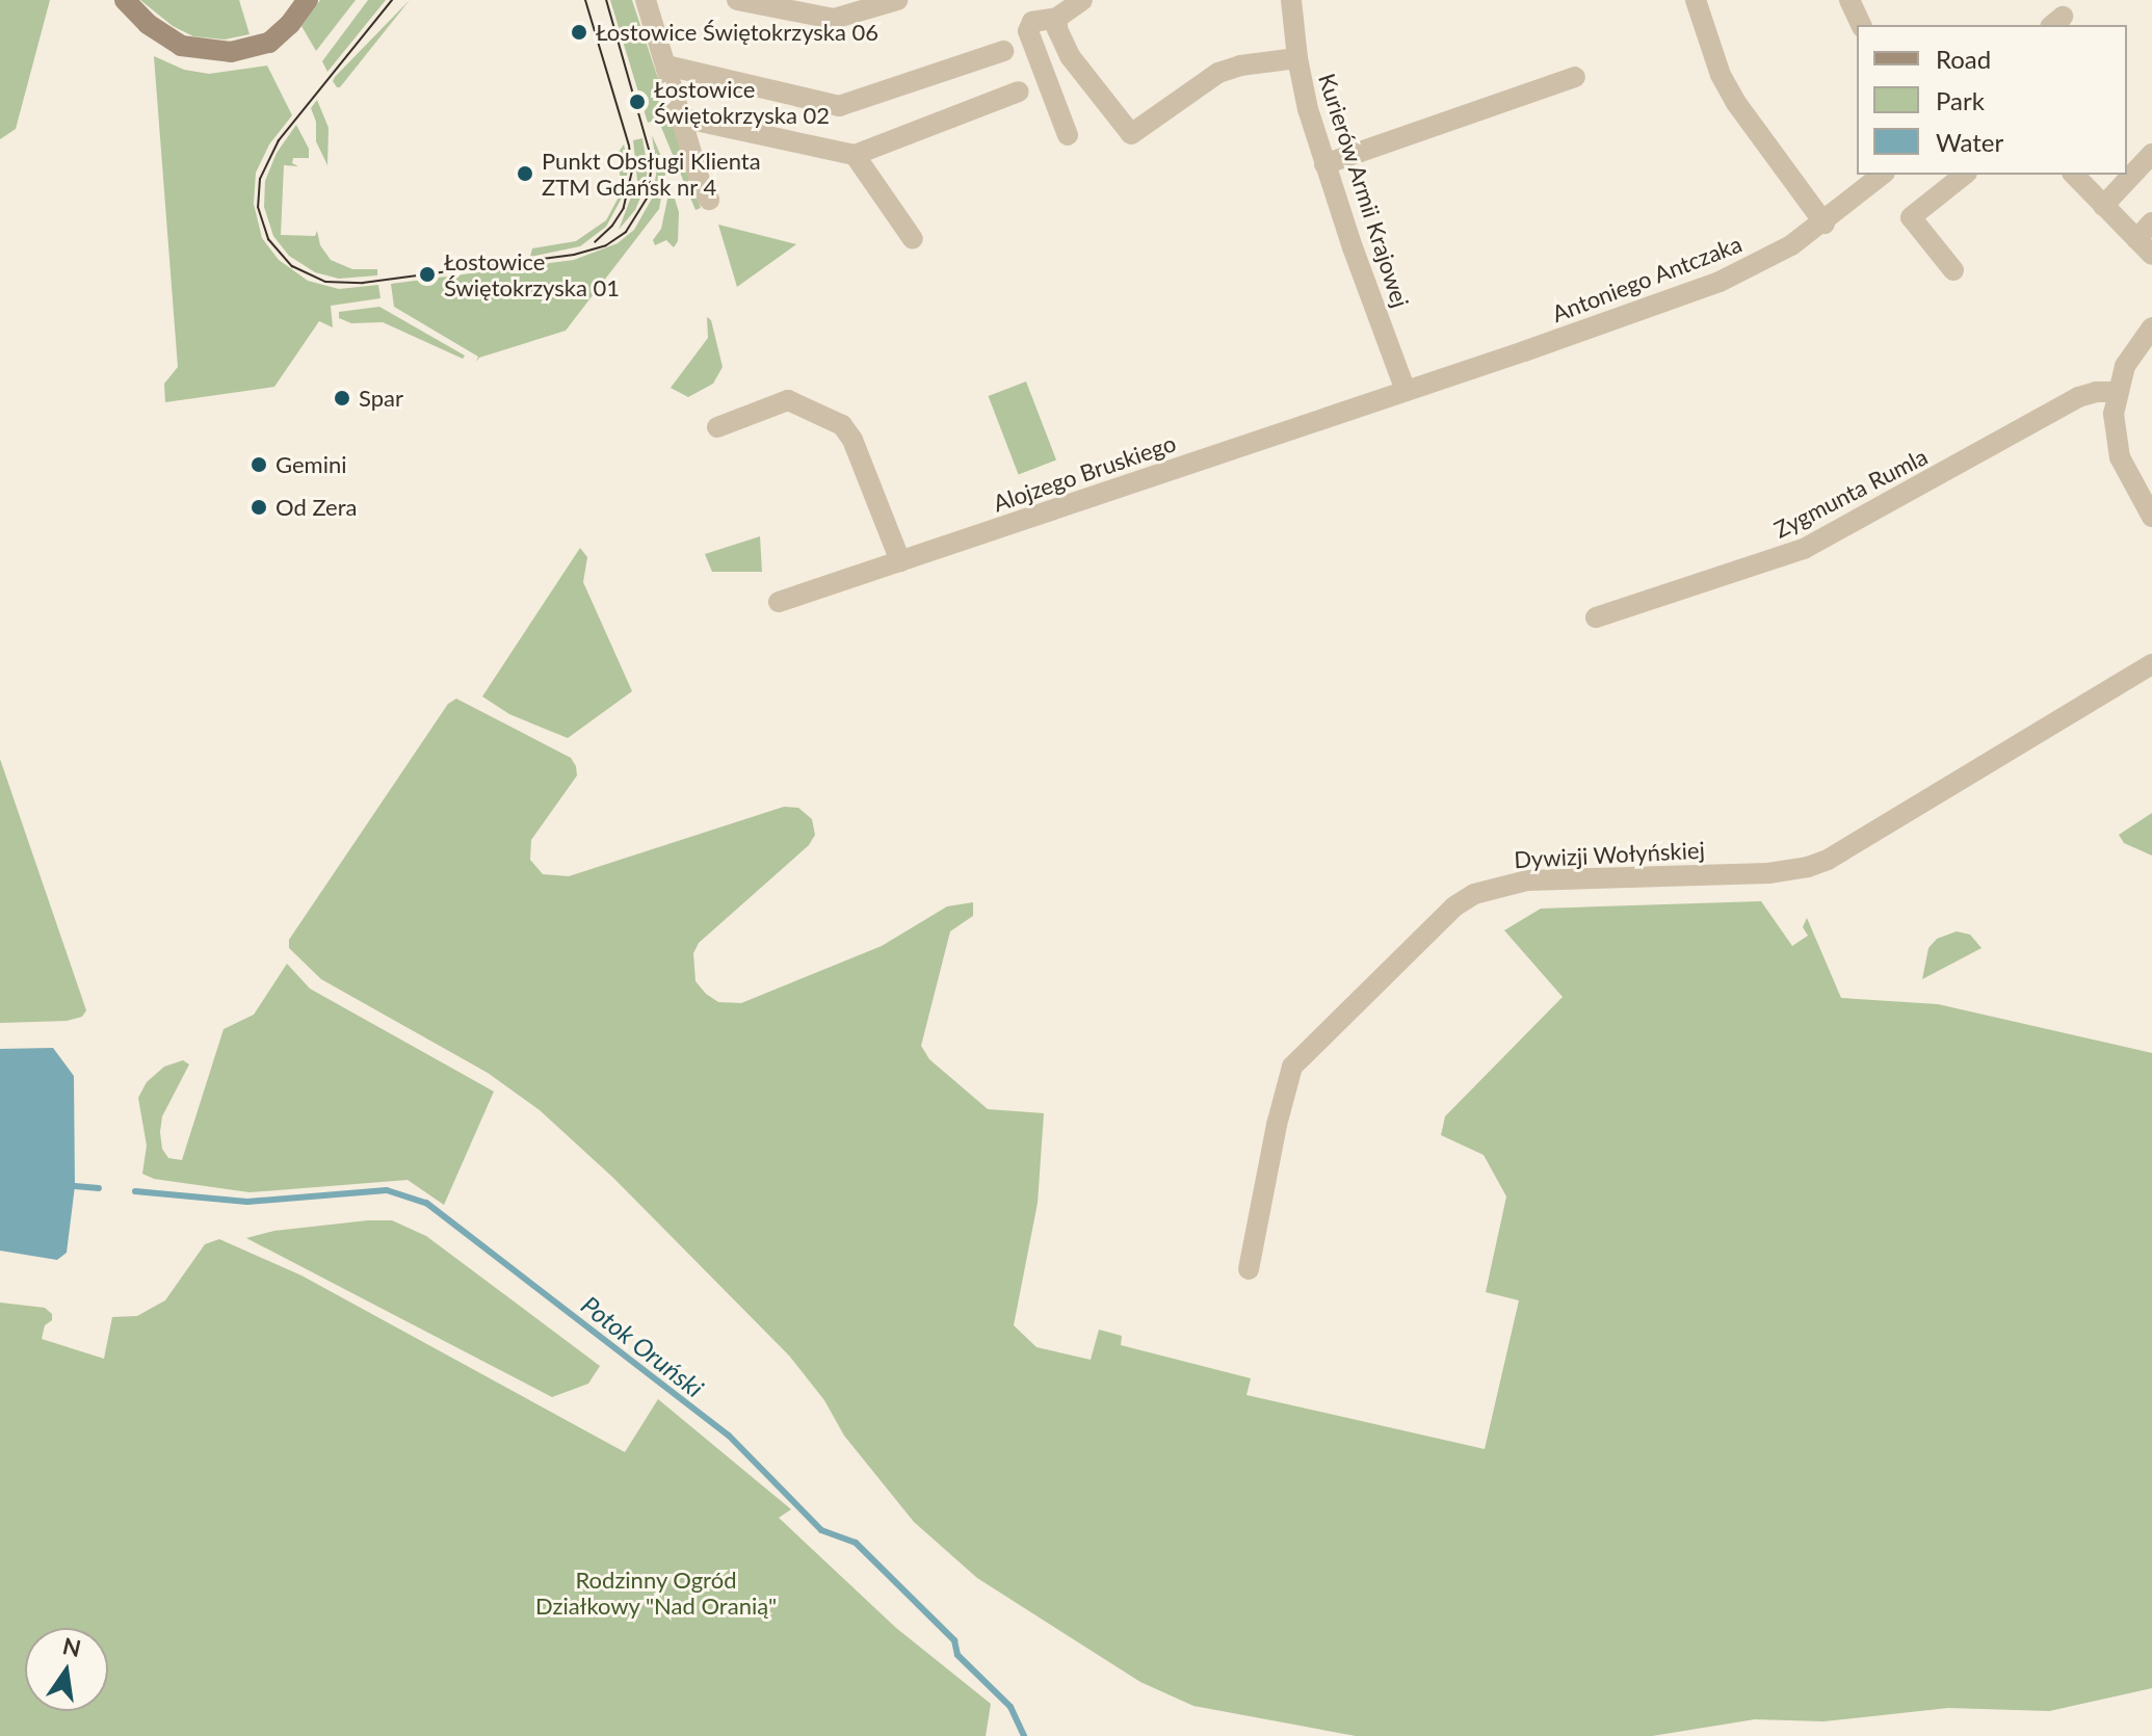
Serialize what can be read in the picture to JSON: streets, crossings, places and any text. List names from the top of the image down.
{
  "streets": {
    "street": [
      "Kurierów Armii Krajowej",
      "Antoniego Antczaka",
      "Alojzego Bruskiego",
      "Zygmunta Rumla",
      "Dywizji Wołyńskiej"
    ]
  },
  "crossings": [
    ["Kurierów Armii Krajowej", "Antoniego Antczaka"],
    ["Kurierów Armii Krajowej", "Alojzego Bruskiego"],
    ["Antoniego Antczaka", "Alojzego Bruskiego"]
  ],
  "water": ["Potok Oruński"],
  "parks": ["Rodzinny Ogród Działkowy \"Nad Oranią\""],
  "places": [
    "Łostowice Świętokrzyska 06",
    "Łostowice Świętokrzyska 02",
    "Punkt Obsługi Klienta ZTM Gdańsk nr 4",
    "Łostowice Świętokrzyska 01",
    "Spar",
    "Gemini",
    "Od Zera"
  ],
  "legend": ["Road", "Park", "Water"],
  "north": "top"
}
